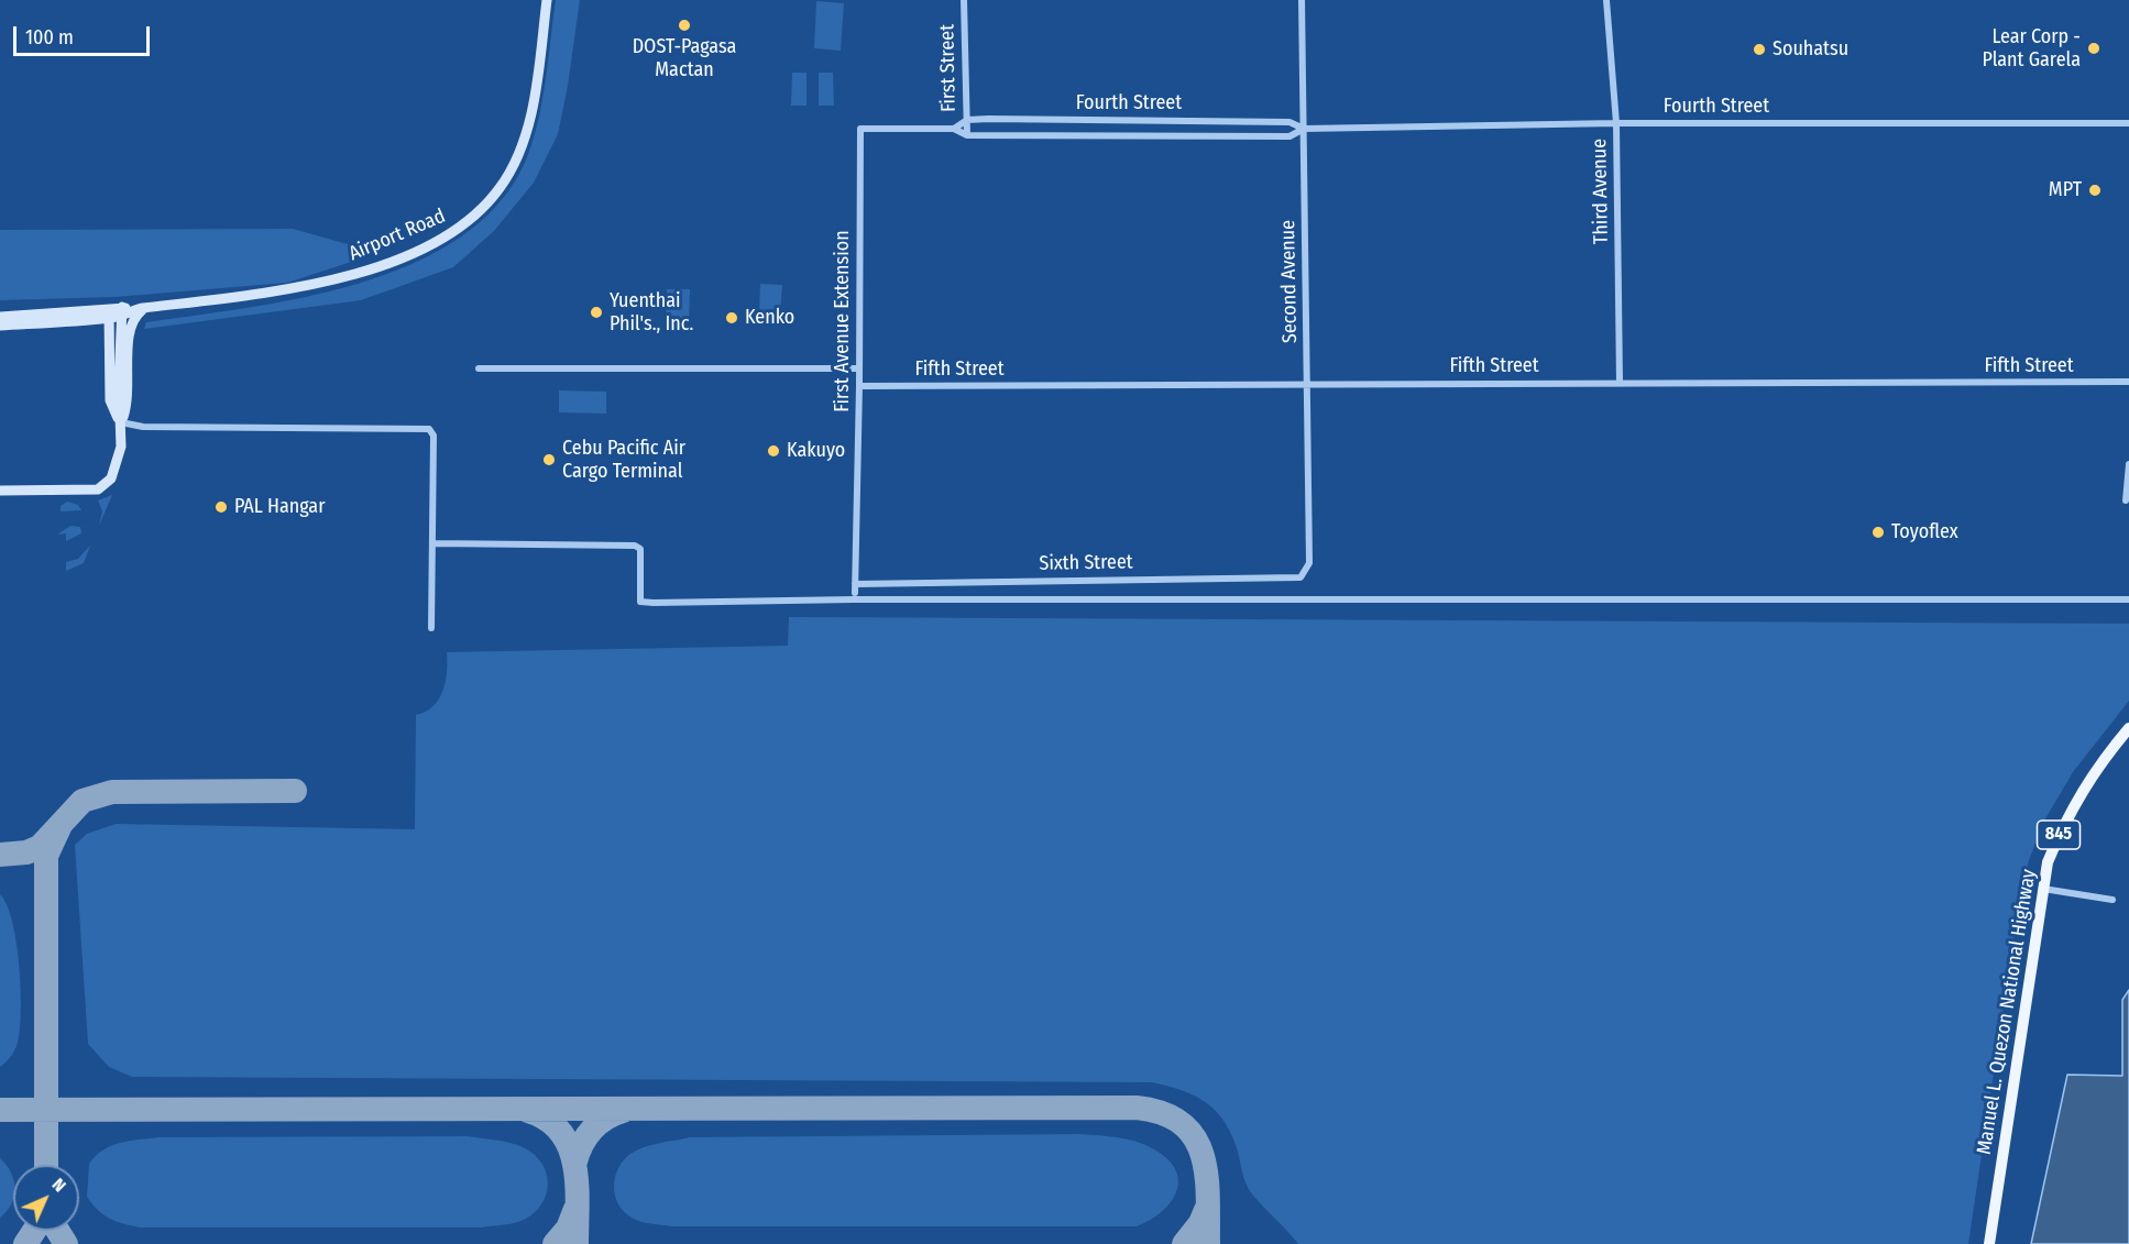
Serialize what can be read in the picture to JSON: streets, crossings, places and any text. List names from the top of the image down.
{
  "streets": {
    "main road": ["845", "Manuel L. Quezon National Highway"],
    "street": [
      "First Street",
      "Fourth Street",
      "Third Avenue",
      "Airport Road",
      "Second Avenue",
      "First Avenue Extension",
      "Fifth Street",
      "Sixth Street"
    ]
  },
  "crossings": [
    ["First Street", "Fourth Street"],
    ["Fourth Street", "Third Avenue"],
    ["Fourth Street", "Second Avenue"],
    ["Fourth Street", "First Avenue Extension"],
    ["Third Avenue", "Fifth Street"],
    ["Second Avenue", "Fifth Street"],
    ["Second Avenue", "Sixth Street"],
    ["First Avenue Extension", "Fifth Street"],
    ["First Avenue Extension", "Sixth Street"]
  ],
  "places": [
    "DOST-Pagasa Mactan",
    "Lear Corp - Plant Garela",
    "Souhatsu",
    "MPT",
    "Yuenthai Phil's., Inc.",
    "Kenko",
    "Kakuyo",
    "Cebu Pacific Air Cargo Terminal",
    "PAL Hangar",
    "Toyoflex"
  ],
  "scale_bar": "100 m",
  "north": "top right"
}
